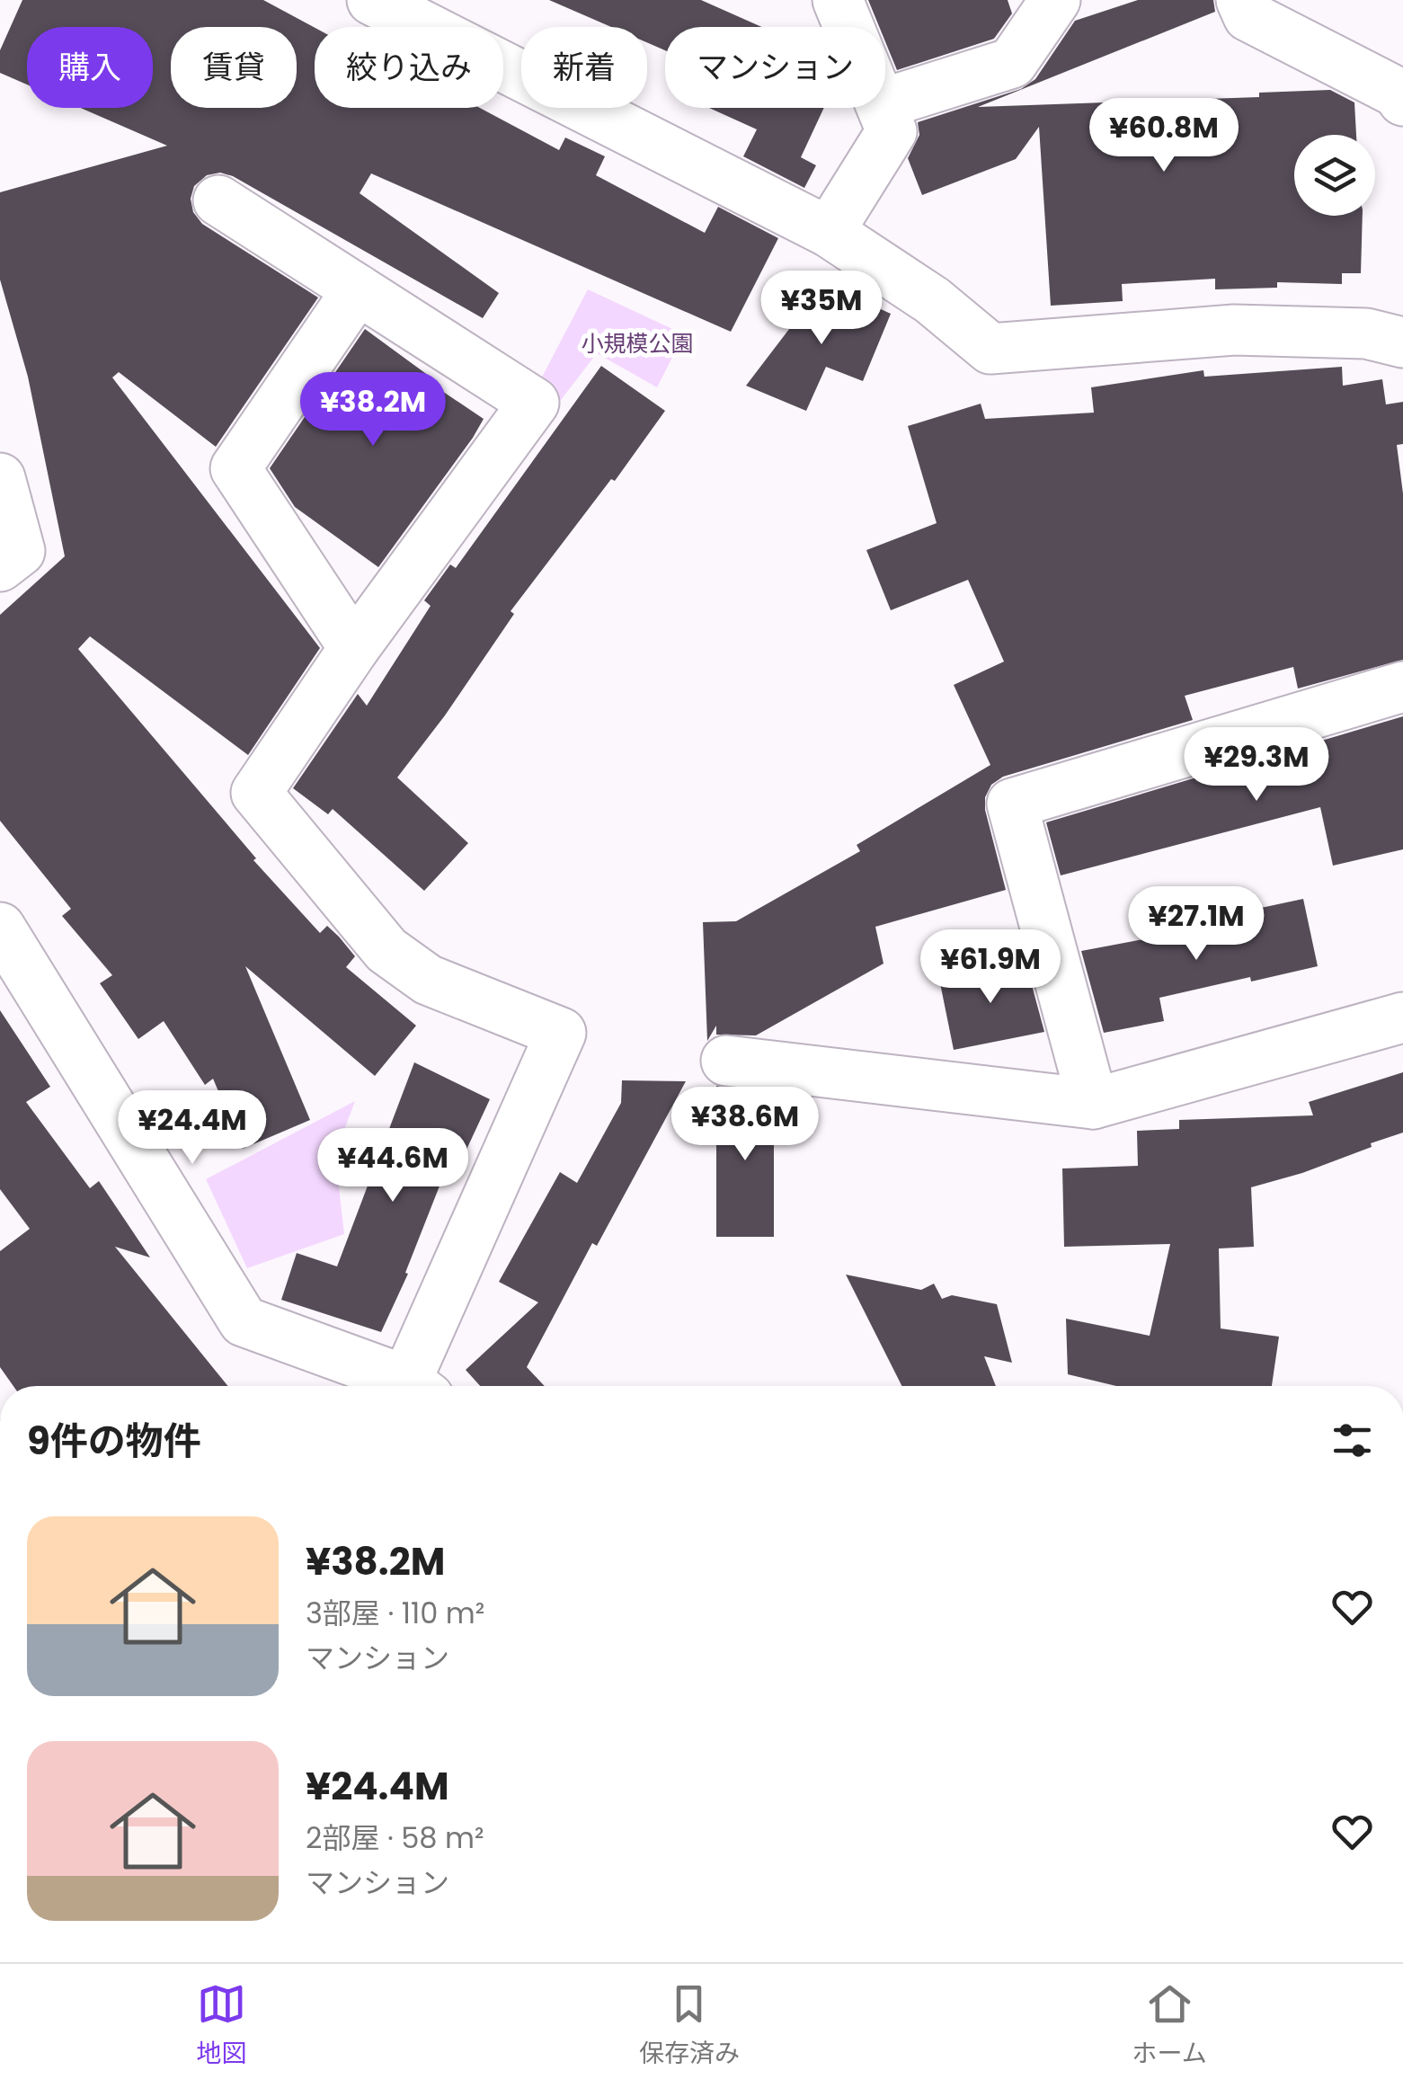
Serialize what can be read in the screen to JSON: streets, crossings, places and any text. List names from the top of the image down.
{
  "parks": ["小規模公園"],
  "page": {
    "chip": [
      "購入",
      "賃貸",
      "絞り込み",
      "新着",
      "マンション"
    ],
    "price": [
      "¥60.8M",
      "¥35M",
      "¥38.2M",
      "¥29.3M",
      "¥27.1M",
      "¥61.9M",
      "¥38.6M",
      "¥24.4M",
      "¥44.6M"
    ],
    "heading": "9件の物件",
    "list": [
      {
        "name": "¥38.2M",
        "note": "3部屋 · 110 m² · マンション"
      },
      {
        "name": "¥24.4M",
        "note": "2部屋 · 58 m² · マンション"
      }
    ],
    "tabs": ["地図", "保存済み", "ホーム"]
  }
}
